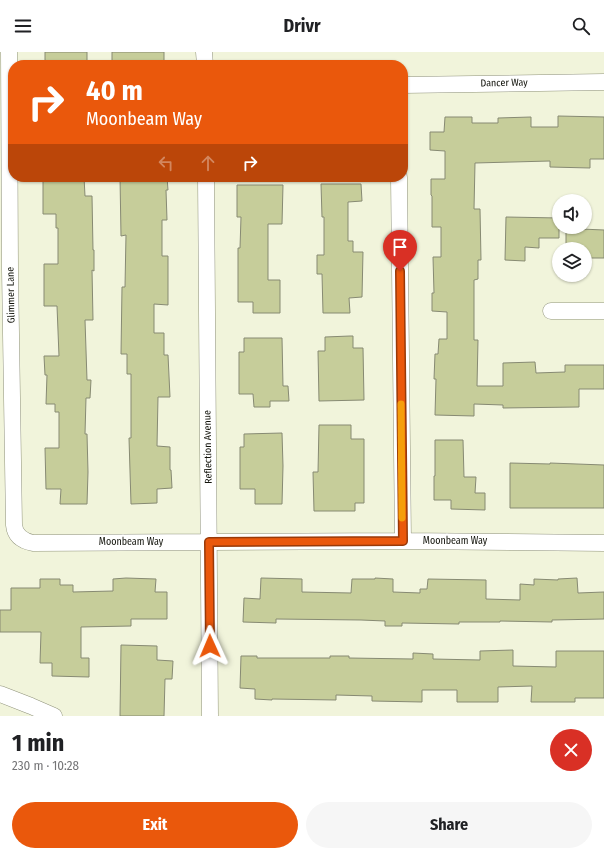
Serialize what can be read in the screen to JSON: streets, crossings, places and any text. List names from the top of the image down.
{
  "streets": {
    "street": [
      "Dancer Way",
      "Glimmer Lane",
      "Reflection Avenue",
      "Moonbeam Way"
    ]
  },
  "crossings": [
    ["Glimmer Lane", "Moonbeam Way"],
    ["Reflection Avenue", "Moonbeam Way"]
  ],
  "page": {
    "header": "Drivr",
    "turn": ["40 m", "Moonbeam Way"],
    "heading": ["1 min", "230 m · 10:28"],
    "buttons": ["Exit", "Share"]
  }
}
